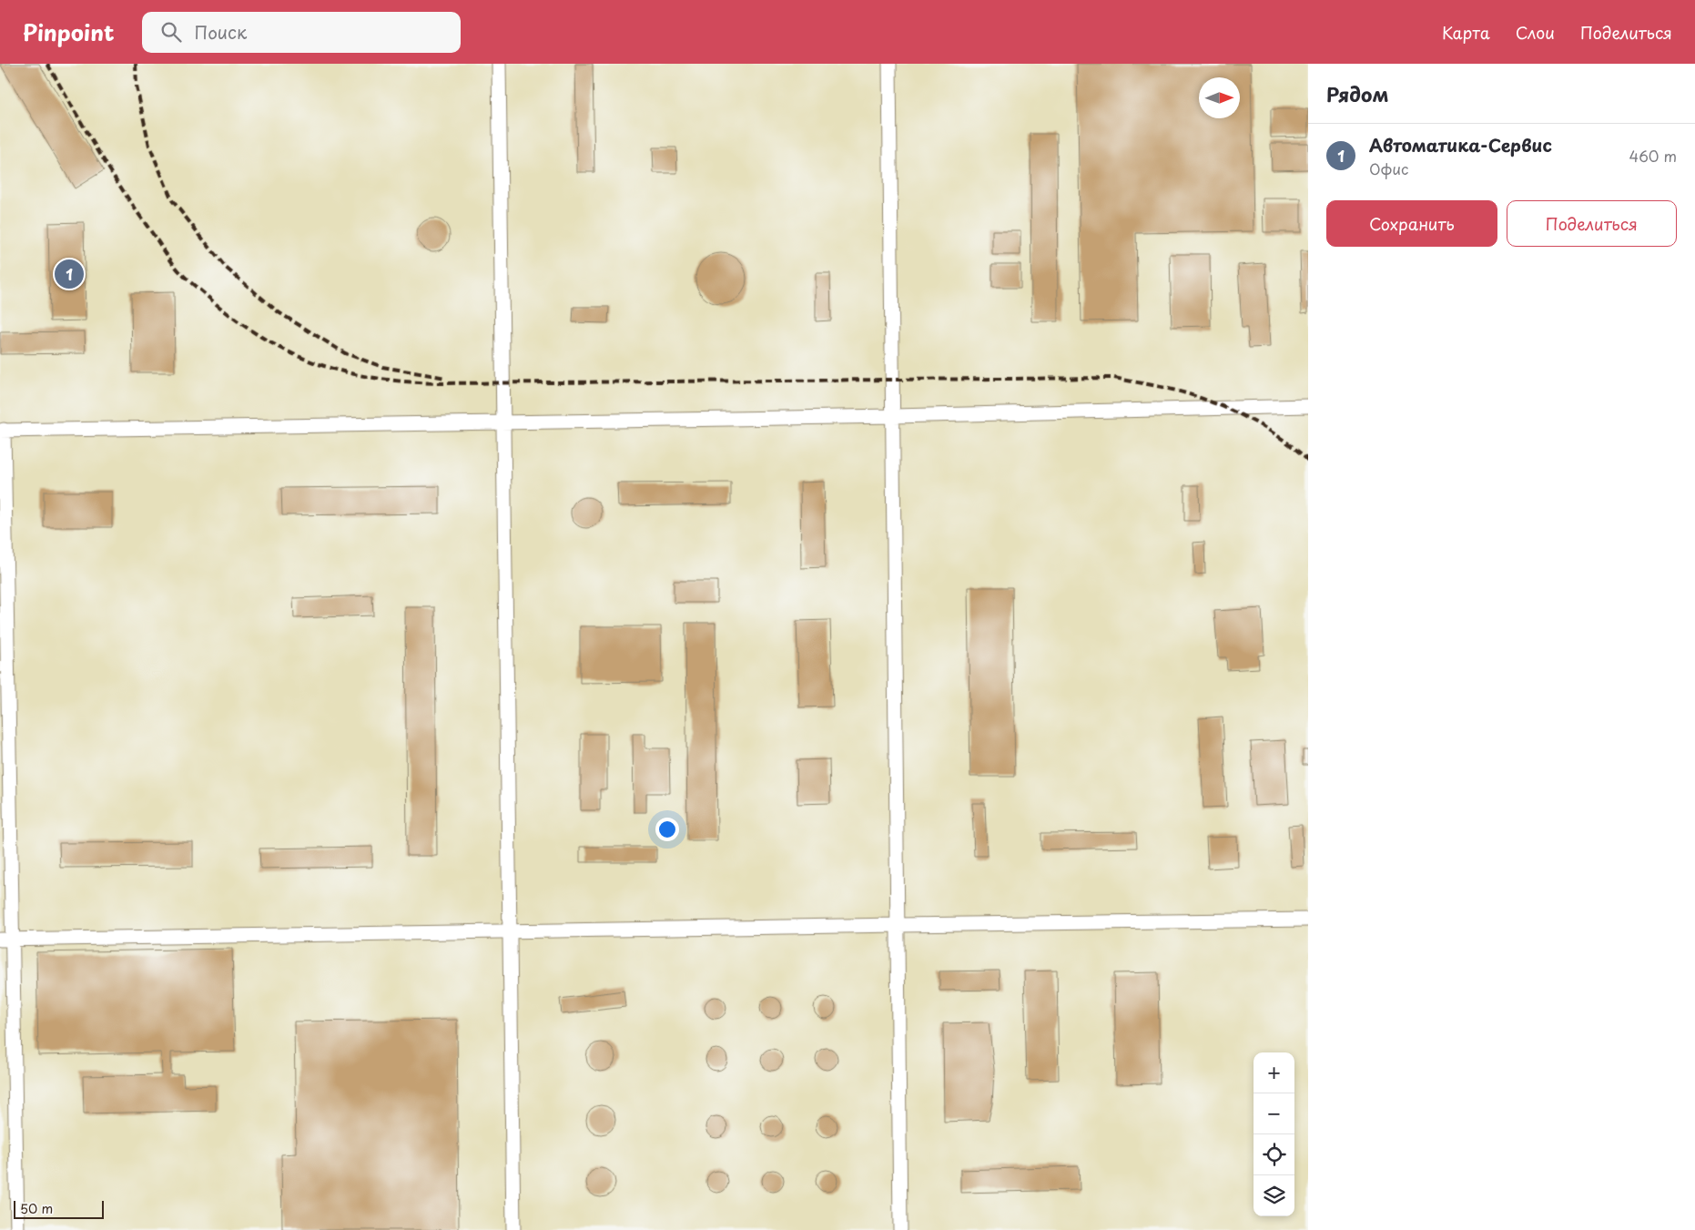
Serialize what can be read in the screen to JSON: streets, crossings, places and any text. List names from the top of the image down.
{
  "scale_bar": "50 m",
  "north": "right",
  "page": {
    "header": "Pinpoint",
    "search": "Поиск",
    "nav": ["Карта", "Слои", "Поделиться"],
    "heading": "Рядом",
    "list": [
      {
        "mark": "1",
        "name": "Автоматика-Сервис",
        "note": "Офис",
        "value": "460 m"
      }
    ],
    "buttons": ["Сохранить", "Поделиться"],
    "pins": "1",
    "map_buttons": ["+", "−"],
    "scale": "50 m"
  }
}
